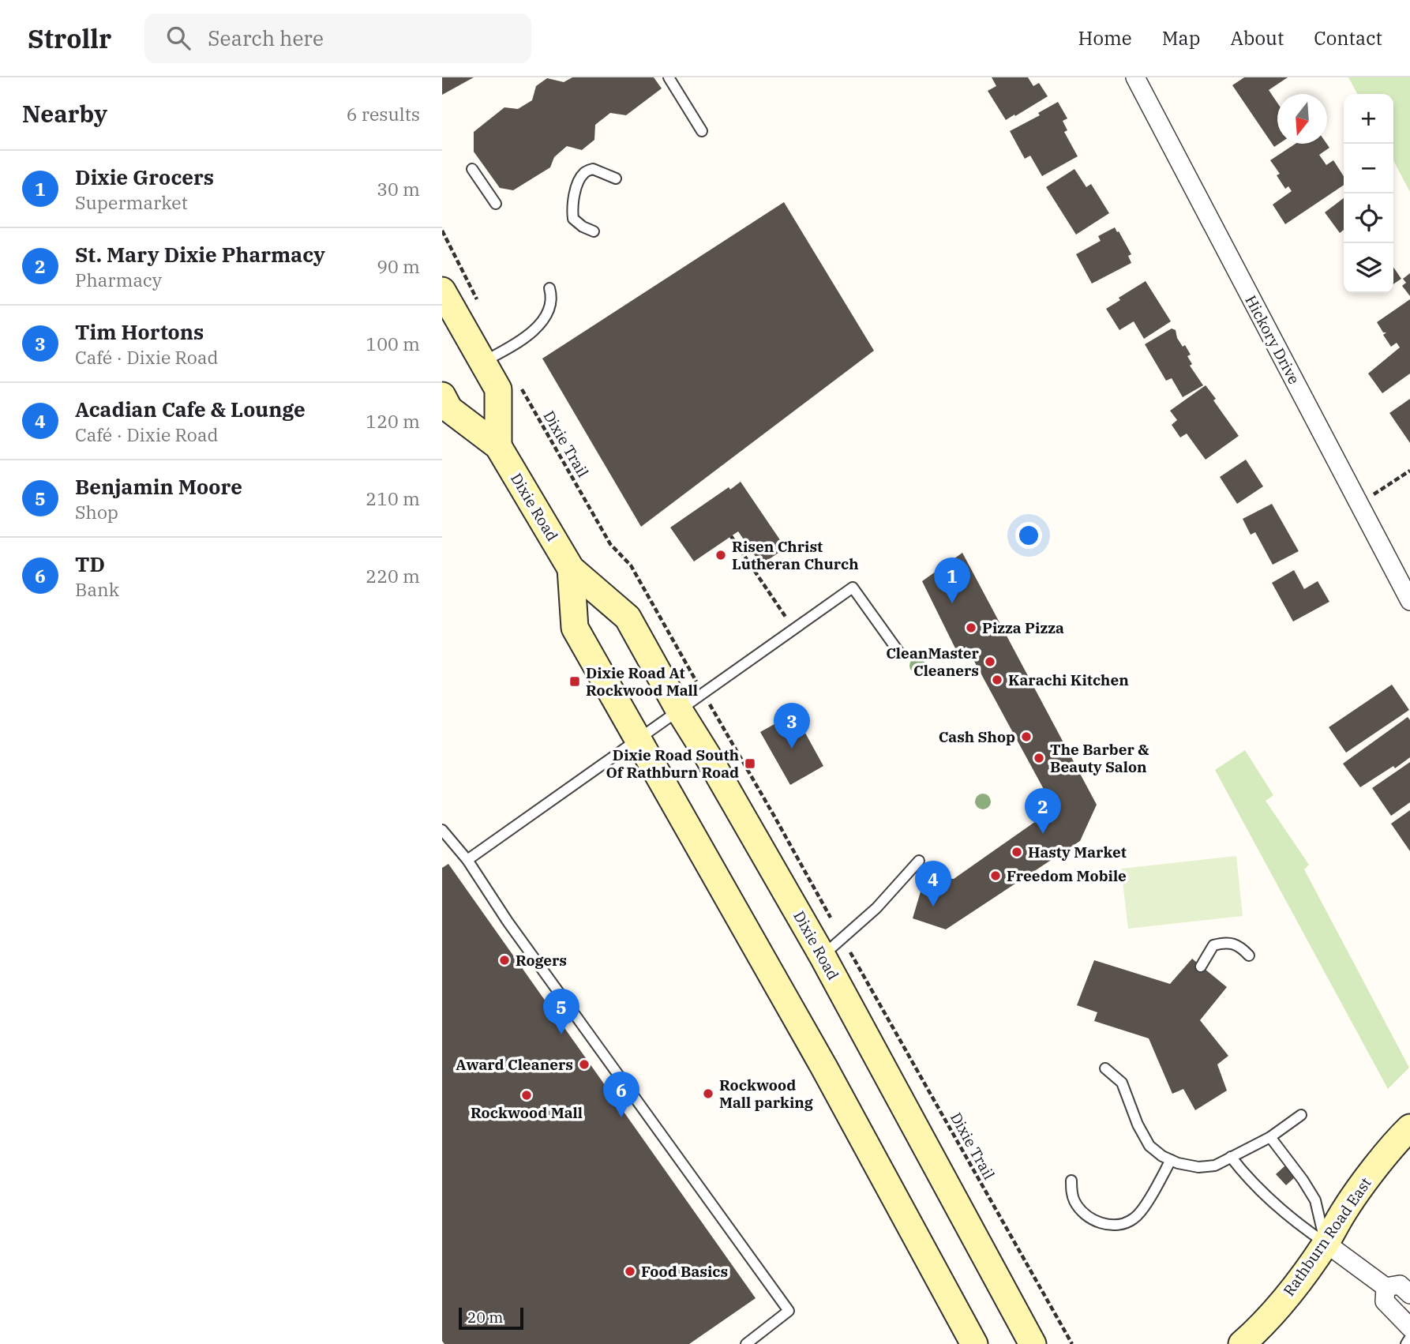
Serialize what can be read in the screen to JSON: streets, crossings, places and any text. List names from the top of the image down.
{
  "streets": {
    "main road": ["Dixie Road", "Rathburn Road East"],
    "street": ["Hickory Drive"],
    "path": ["Dixie Trail"]
  },
  "places": {
    "other": [
      "Risen Christ Lutheran Church",
      "Pizza Pizza",
      "CleanMaster Cleaners",
      "Karachi Kitchen",
      "Cash Shop",
      "The Barber & Beauty Salon",
      "Hasty Market",
      "Freedom Mobile",
      "Rogers",
      "Award Cleaners",
      "Rockwood Mall parking",
      "Rockwood Mall",
      "Food Basics"
    ],
    "transit": ["Dixie Road At Rockwood Mall", "Dixie Road South Of Rathburn Road"]
  },
  "scale_bar": "20 m",
  "north": "bottom",
  "page": {
    "header": "Strollr",
    "search": "Search here",
    "nav": [
      "Home",
      "Map",
      "About",
      "Contact"
    ],
    "heading": ["Nearby", "6 results"],
    "map_buttons": ["+", "−"],
    "list": [
      {
        "mark": "1",
        "name": "Dixie Grocers",
        "note": "Supermarket",
        "value": "30 m"
      },
      {
        "mark": "2",
        "name": "St. Mary Dixie Pharmacy",
        "note": "Pharmacy",
        "value": "90 m"
      },
      {
        "mark": "3",
        "name": "Tim Hortons",
        "note": "Café · Dixie Road",
        "value": "100 m"
      },
      {
        "mark": "4",
        "name": "Acadian Cafe & Lounge",
        "note": "Café · Dixie Road",
        "value": "120 m"
      },
      {
        "mark": "5",
        "name": "Benjamin Moore",
        "note": "Shop",
        "value": "210 m"
      },
      {
        "mark": "6",
        "name": "TD",
        "note": "Bank",
        "value": "220 m"
      }
    ],
    "pins": [
      "1",
      "3",
      "2",
      "4",
      "5",
      "6"
    ],
    "scale": "20 m"
  }
}
